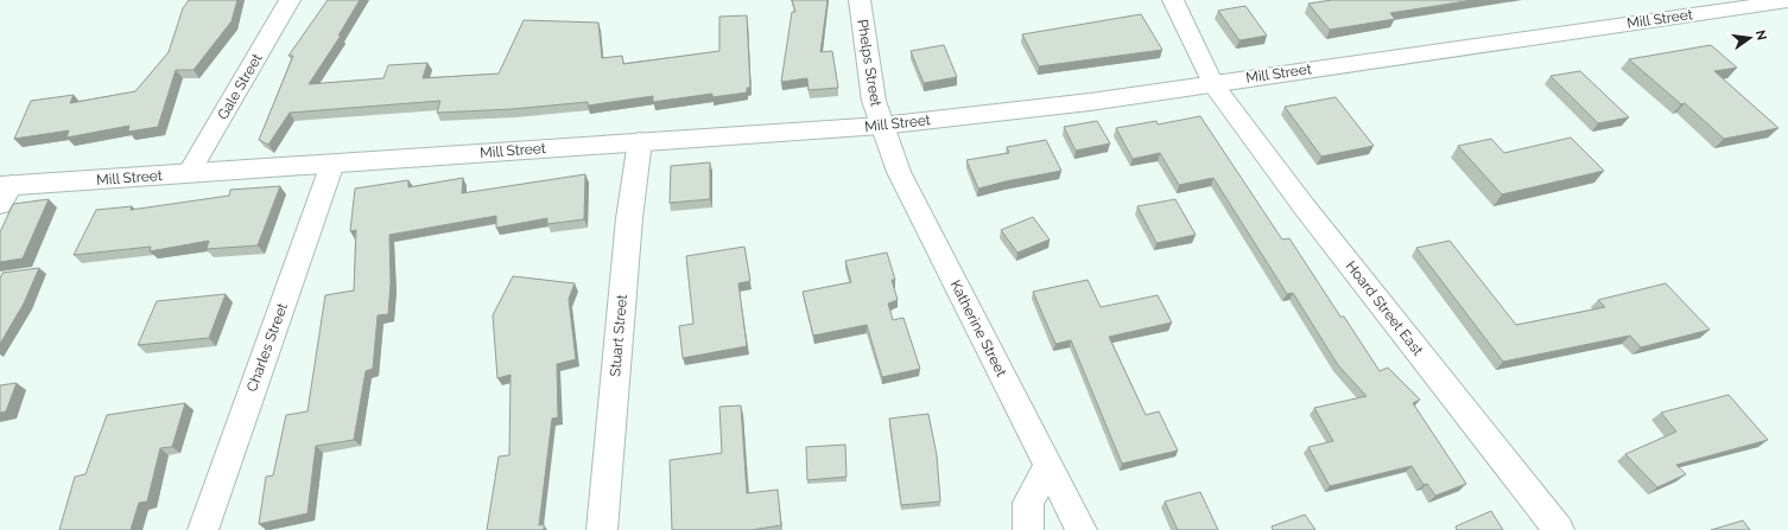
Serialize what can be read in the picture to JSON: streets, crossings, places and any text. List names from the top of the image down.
{
  "streets": {
    "main road": [
      "Mill Street",
      "Phelps Street",
      "Gale Street",
      "Hoard Street East",
      "Katherine Street",
      "Stuart Street",
      "Charles Street"
    ]
  },
  "crossings": [
    ["Mill Street", "Phelps Street"],
    ["Mill Street", "Gale Street"],
    ["Mill Street", "Hoard Street East"],
    ["Mill Street", "Katherine Street"],
    ["Mill Street", "Stuart Street"],
    ["Mill Street", "Charles Street"],
    ["Phelps Street", "Katherine Street"]
  ],
  "north": "right"
}
